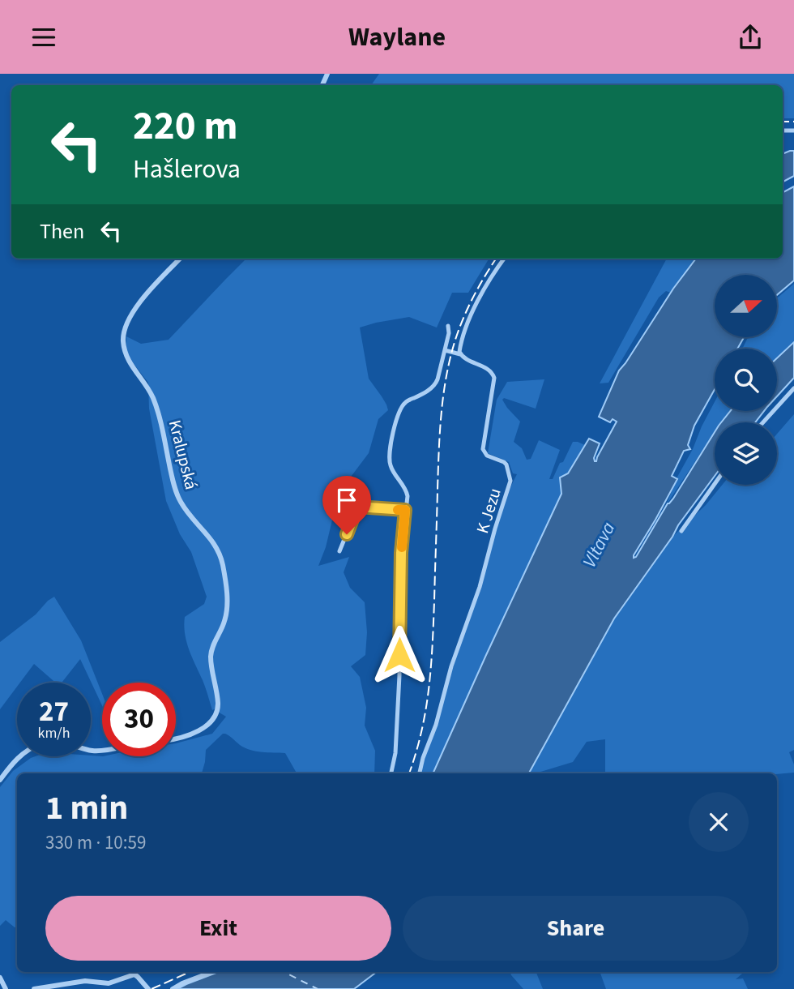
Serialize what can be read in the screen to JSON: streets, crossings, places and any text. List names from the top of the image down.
{
  "streets": {
    "street": ["Kralupská", "K Jezu"]
  },
  "water": ["Vltava"],
  "north": "right",
  "page": {
    "header": "Waylane",
    "turn": ["220 m", "Hašlerova"],
    "then": "Then",
    "speed": "27 km/h",
    "limit": "30",
    "heading": ["1 min", "330 m · 10:59"],
    "buttons": ["Exit", "Share"]
  }
}
